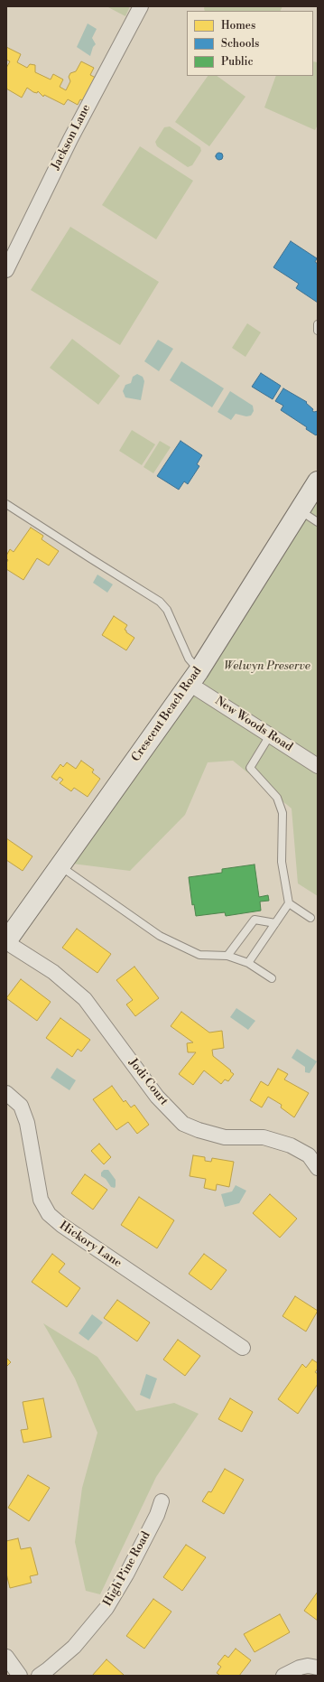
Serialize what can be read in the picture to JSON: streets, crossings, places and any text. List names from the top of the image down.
{
  "streets": {
    "street": [
      "Jackson Lane",
      "Crescent Beach Road",
      "New Woods Road",
      "Jodi Court",
      "Hickory Lane",
      "High Pine Road"
    ]
  },
  "crossings": [
    ["Crescent Beach Road", "New Woods Road"],
    ["Crescent Beach Road", "Jodi Court"]
  ],
  "parks": ["Welwyn Preserve"],
  "legend": ["Homes", "Schools", "Public"]
}
